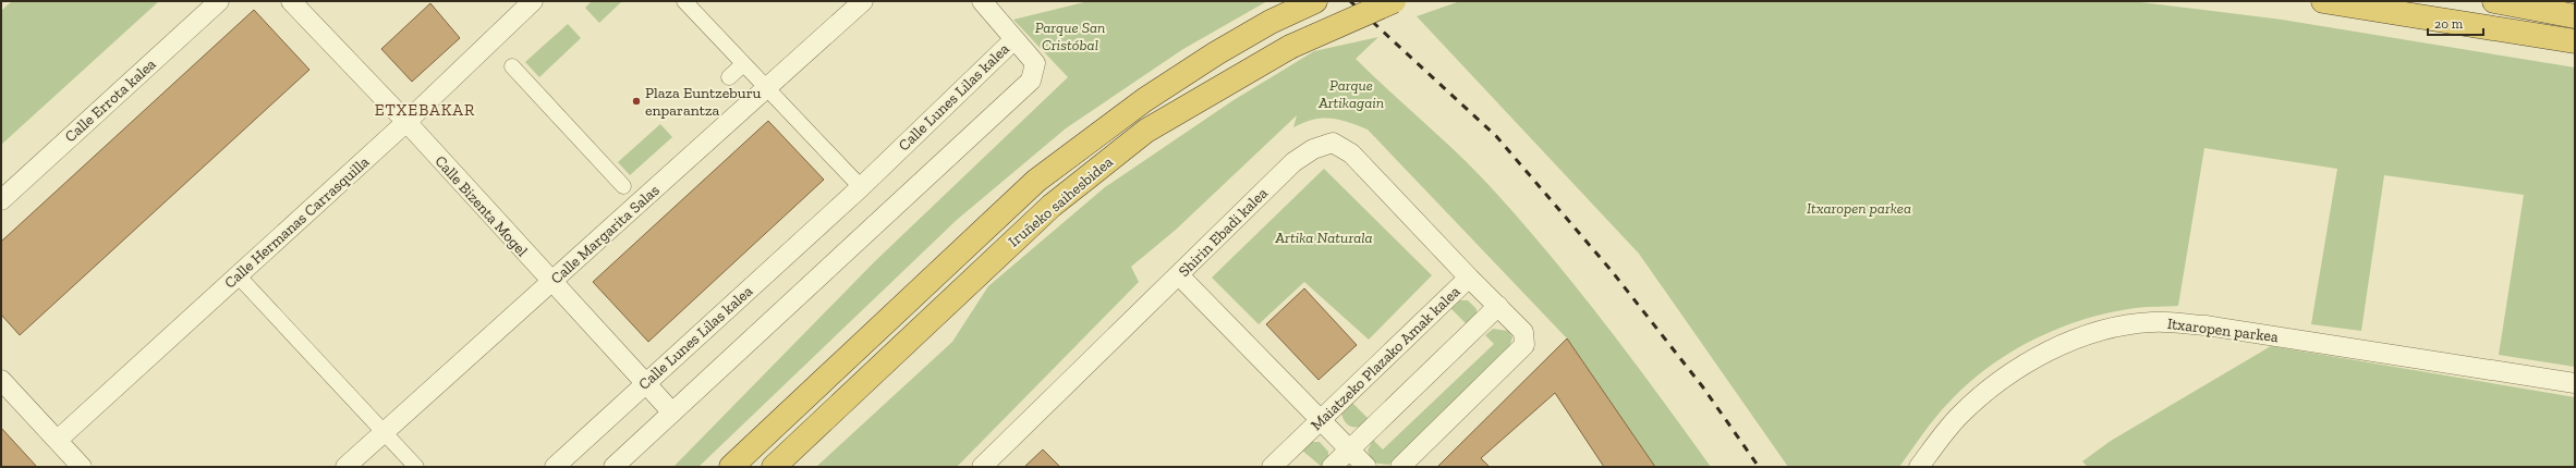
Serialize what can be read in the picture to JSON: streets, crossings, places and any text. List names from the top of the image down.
{
  "streets": {
    "highway": ["Iruñeko saihesbidea"],
    "street": [
      "Calle Lunes Lilas kalea",
      "Calle Errota kalea",
      "Calle Bizenta Mogel",
      "Calle Hermanas Carrasquilla",
      "Shirin Ebadi kalea",
      "Calle Margarita Salas",
      "Itxaropen parkea",
      "Maiatzeko Plazako Amak kalea"
    ]
  },
  "crossings": [
    ["Calle Lunes Lilas kalea", "Calle Bizenta Mogel"],
    ["Calle Bizenta Mogel", "Calle Hermanas Carrasquilla"],
    ["Calle Bizenta Mogel", "Calle Margarita Salas"],
    ["Shirin Ebadi kalea", "Maiatzeko Plazako Amak kalea"]
  ],
  "districts": ["ETXEBAKAR"],
  "parks": [
    "Parque San Cristóbal",
    "Parque Artikagain",
    "Itxaropen parkea",
    "Artika Naturala"
  ],
  "places": ["Plaza Euntzeburu enparantza"],
  "scale_bar": "20 m"
}
